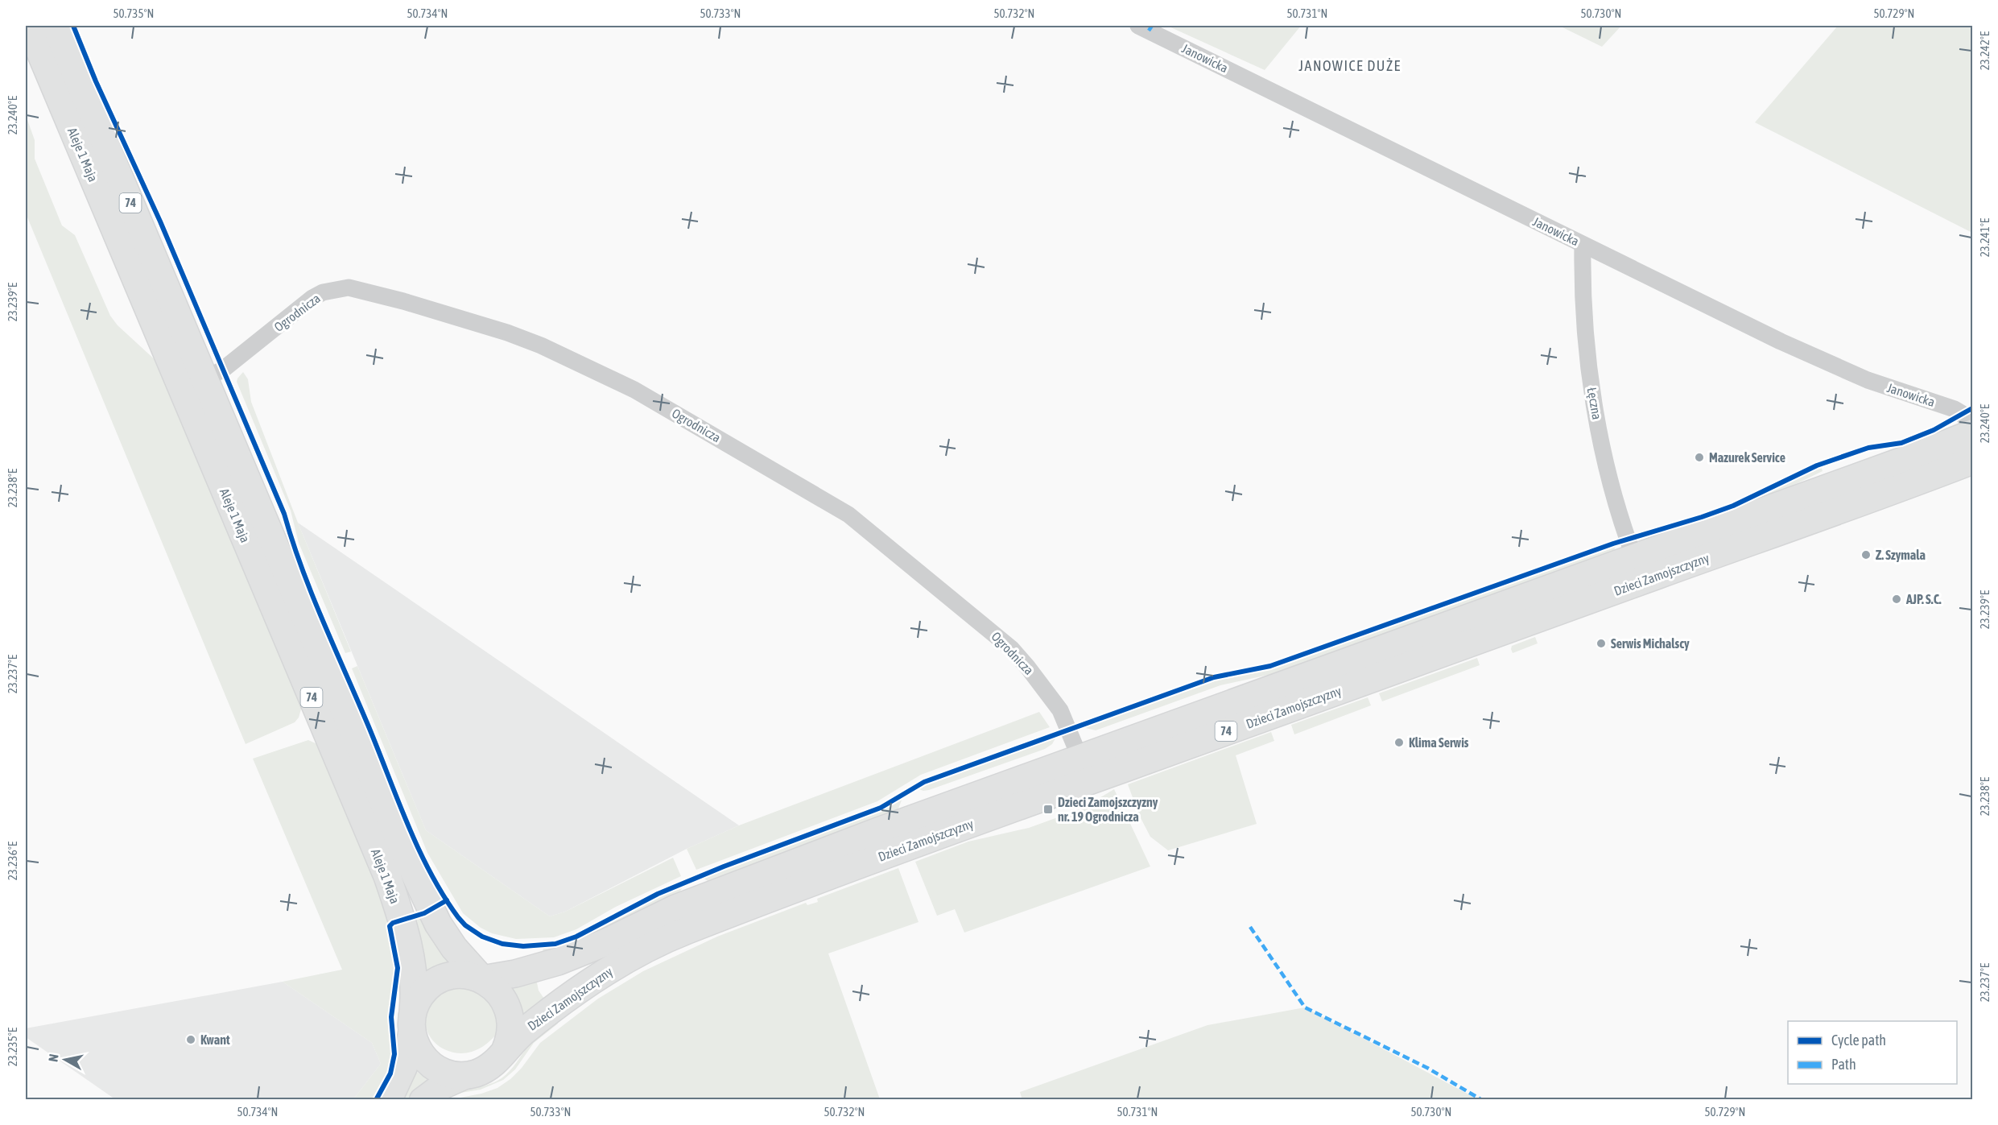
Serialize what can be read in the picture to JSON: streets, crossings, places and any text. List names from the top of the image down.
{
  "streets": {
    "main road": ["Aleje 1 Maja", "74", "Dzieci Zamojszczyzny"],
    "street": ["Janowicka", "Ogrodnicza", "Łęczna"]
  },
  "crossings": [
    ["Janowicka", "Łęczna"],
    ["Aleje 1 Maja", "74"],
    ["Aleje 1 Maja", "Ogrodnicza"],
    ["Aleje 1 Maja", "Dzieci Zamojszczyzny"],
    ["74", "Dzieci Zamojszczyzny"],
    ["Ogrodnicza", "Dzieci Zamojszczyzny"],
    ["Łęczna", "Dzieci Zamojszczyzny"]
  ],
  "districts": ["JANOWICE DUŻE"],
  "places": {
    "other": [
      "Mazurek Service",
      "Z. Szymala",
      "AJP. S.C.",
      "Serwis Michalscy",
      "Klima Serwis",
      "Kwant"
    ],
    "transit": ["Dzieci Zamojszczyzny nr. 19 Ogrodnicza"]
  },
  "legend": ["Cycle path", "Path"],
  "north": "left",
  "coordinates": [
    "50.735°N",
    "50.734°N",
    "50.733°N",
    "50.732°N",
    "50.731°N",
    "50.730°N",
    "50.729°N",
    "23.242°E",
    "23.240°E",
    "23.241°E",
    "23.239°E",
    "23.238°E",
    "23.237°E",
    "23.236°E",
    "23.235°E"
  ]
}
